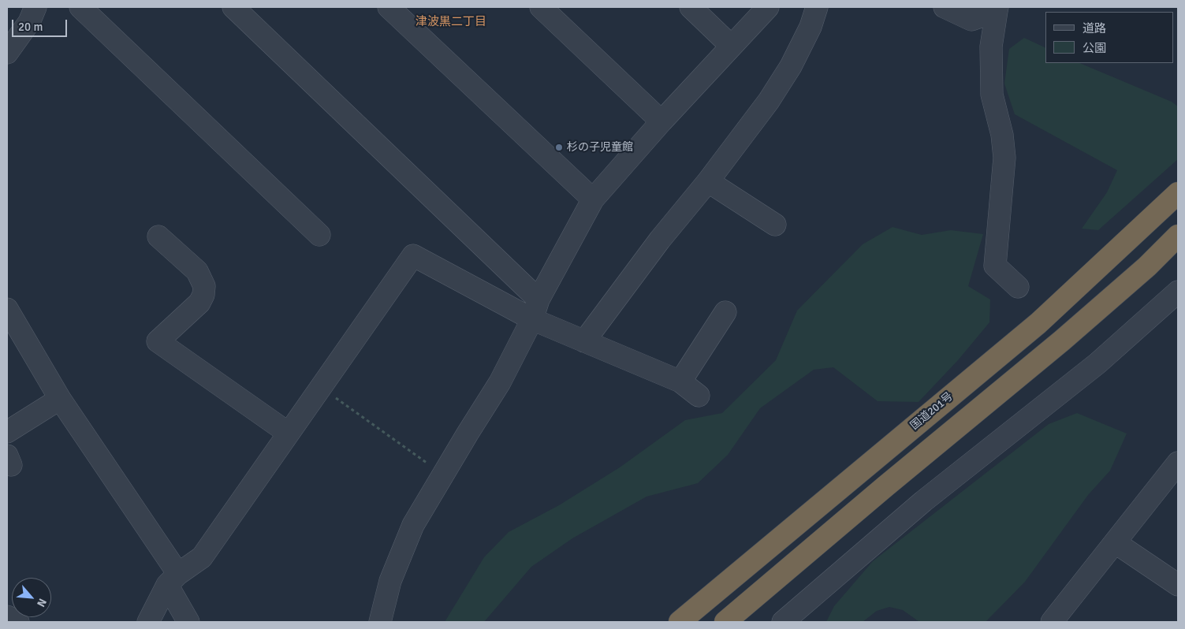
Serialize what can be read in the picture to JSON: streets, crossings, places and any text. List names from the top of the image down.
{
  "streets": {
    "highway": ["国道201号"]
  },
  "districts": ["津波黒二丁目"],
  "places": ["杉の子児童館"],
  "legend": ["道路", "公園"],
  "scale_bar": "20 m",
  "north": "bottom right"
}
